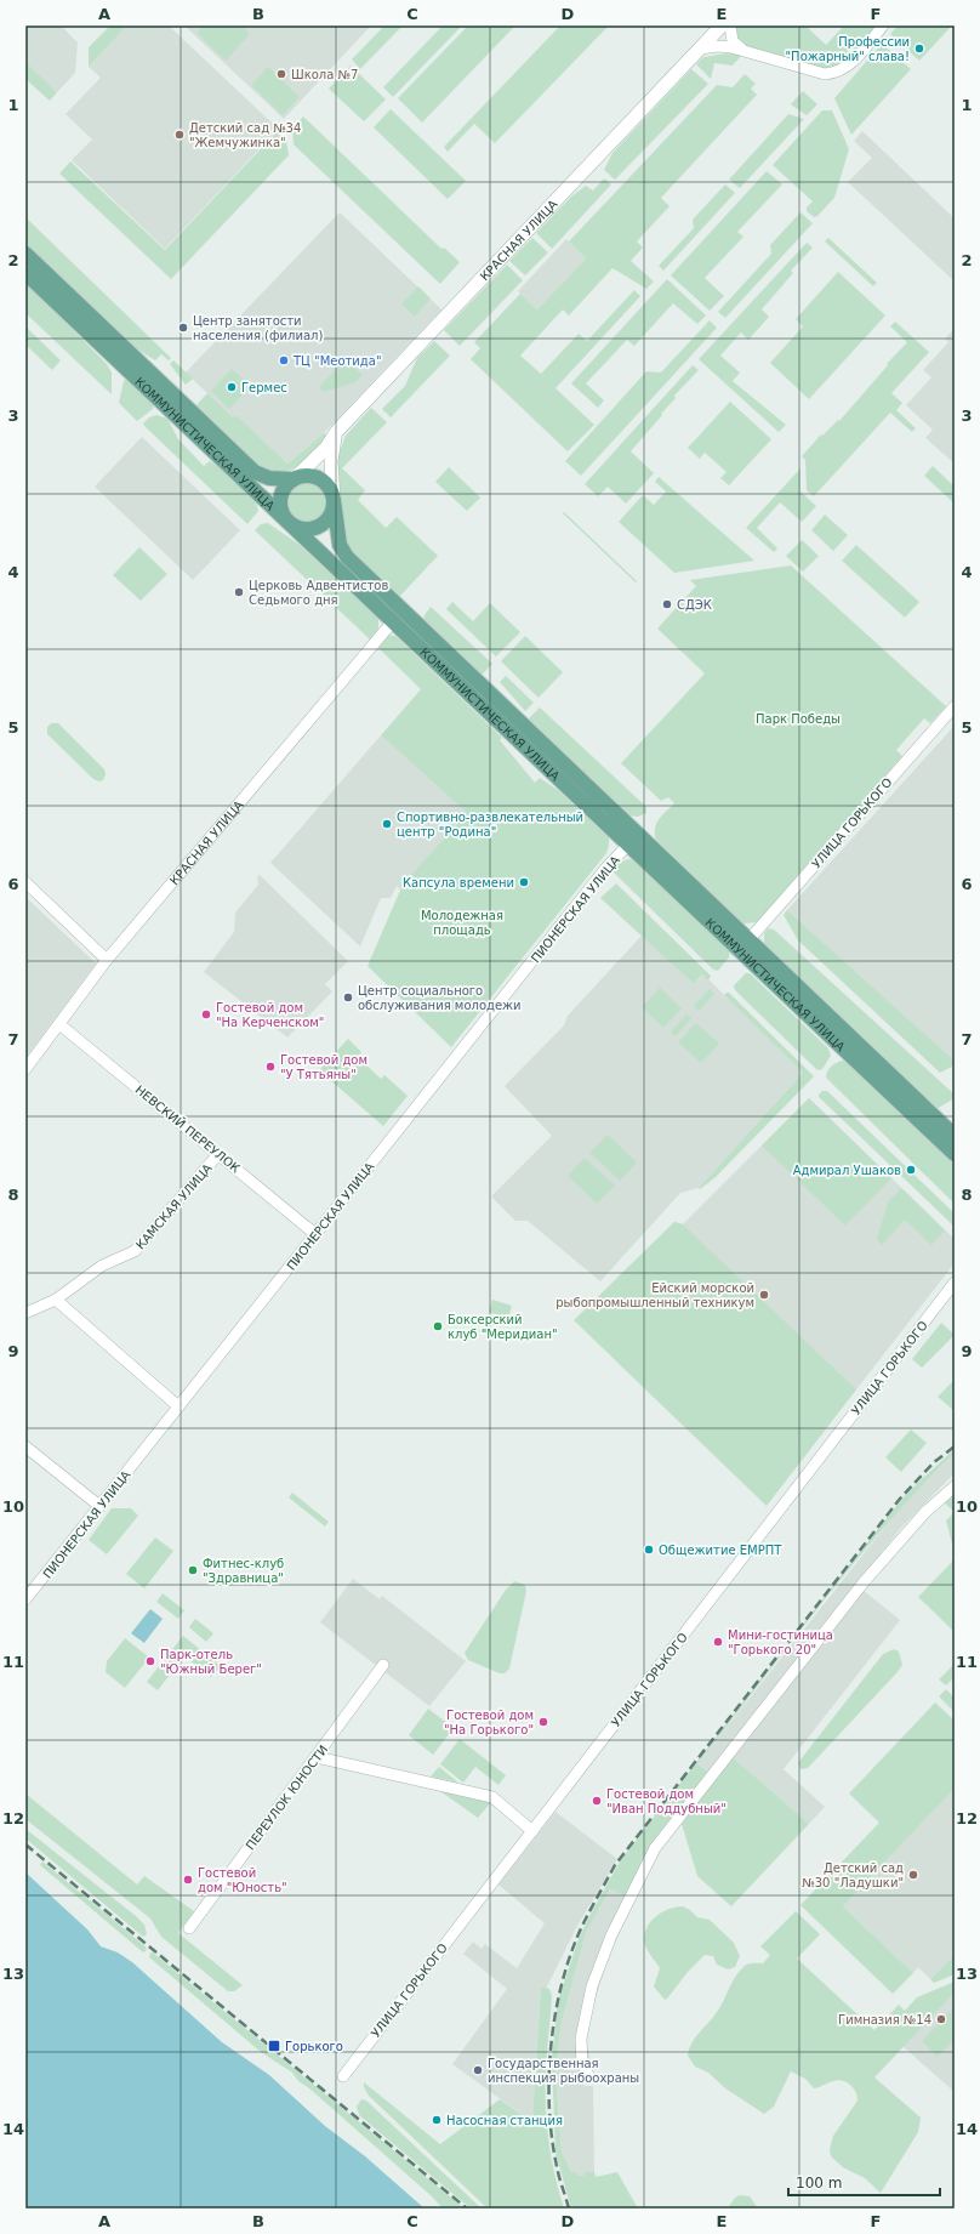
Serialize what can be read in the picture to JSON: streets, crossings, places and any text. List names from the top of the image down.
{
  "streets": {
    "main road": ["КОММУНИСТИЧЕСКАЯ УЛИЦА"],
    "street": [
      "КРАСНАЯ УЛИЦА",
      "УЛИЦА ГОРЬКОГО",
      "ПИОНЕРСКАЯ УЛИЦА",
      "НЕВСКИЙ ПЕРЕУЛОК",
      "КАМСКАЯ УЛИЦА",
      "ПЕРЕУЛОК ЮНОСТИ"
    ]
  },
  "crossings": [
    ["КРАСНАЯ УЛИЦА", "КОММУНИСТИЧЕСКАЯ УЛИЦА"],
    ["КРАСНАЯ УЛИЦА", "НЕВСКИЙ ПЕРЕУЛОК"],
    ["КОММУНИСТИЧЕСКАЯ УЛИЦА", "УЛИЦА ГОРЬКОГО"],
    ["КОММУНИСТИЧЕСКАЯ УЛИЦА", "ПИОНЕРСКАЯ УЛИЦА"],
    ["ПИОНЕРСКАЯ УЛИЦА", "НЕВСКИЙ ПЕРЕУЛОК"],
    ["НЕВСКИЙ ПЕРЕУЛОК", "КАМСКАЯ УЛИЦА"]
  ],
  "parks": ["Парк Победы", "Молодежная площадь"],
  "places": {
    "other": [
      "Профессии \"Пожарный\" слава!",
      "Школа №7",
      "Детский сад №34 \"Жемчужинка\"",
      "Центр занятости населения (филиал)",
      "ТЦ \"Меотида\"",
      "Гермес",
      "Церковь Адвентистов Седьмого дня",
      "СДЭК",
      "Спортивно-развлекательный центр \"Родина\"",
      "Капсула времени",
      "Центр социального обслуживания молодежи",
      "Гостевой дом \"На Керченском\"",
      "Гостевой дом \"У Тятьяны\"",
      "Адмирал Ушаков",
      "Ейский морской рыбопромышленный техникум",
      "Боксерский клуб \"Меридиан\"",
      "Общежитие ЕМРПТ",
      "Фитнес-клуб \"Здравница\"",
      "Мини-гостиница \"Горького 20\"",
      "Парк-отель \"Южный Берег\"",
      "Гостевой дом \"На Горького\"",
      "Гостевой дом \"Иван Поддубный\"",
      "Детский сад №30 \"Ладушки\"",
      "Гостевой дом \"Юность\"",
      "Гимназия №14",
      "Государственная инспекция рыбоохраны",
      "Насосная станция"
    ],
    "transit": ["Горького"]
  },
  "scale_bar": "100 m",
  "grid": {
    "columns": [
      "A",
      "B",
      "C",
      "D",
      "E",
      "F"
    ],
    "rows": [
      "1",
      "2",
      "3",
      "4",
      "5",
      "6",
      "7",
      "8",
      "9",
      "10",
      "11",
      "12",
      "13",
      "14"
    ]
  }
}
